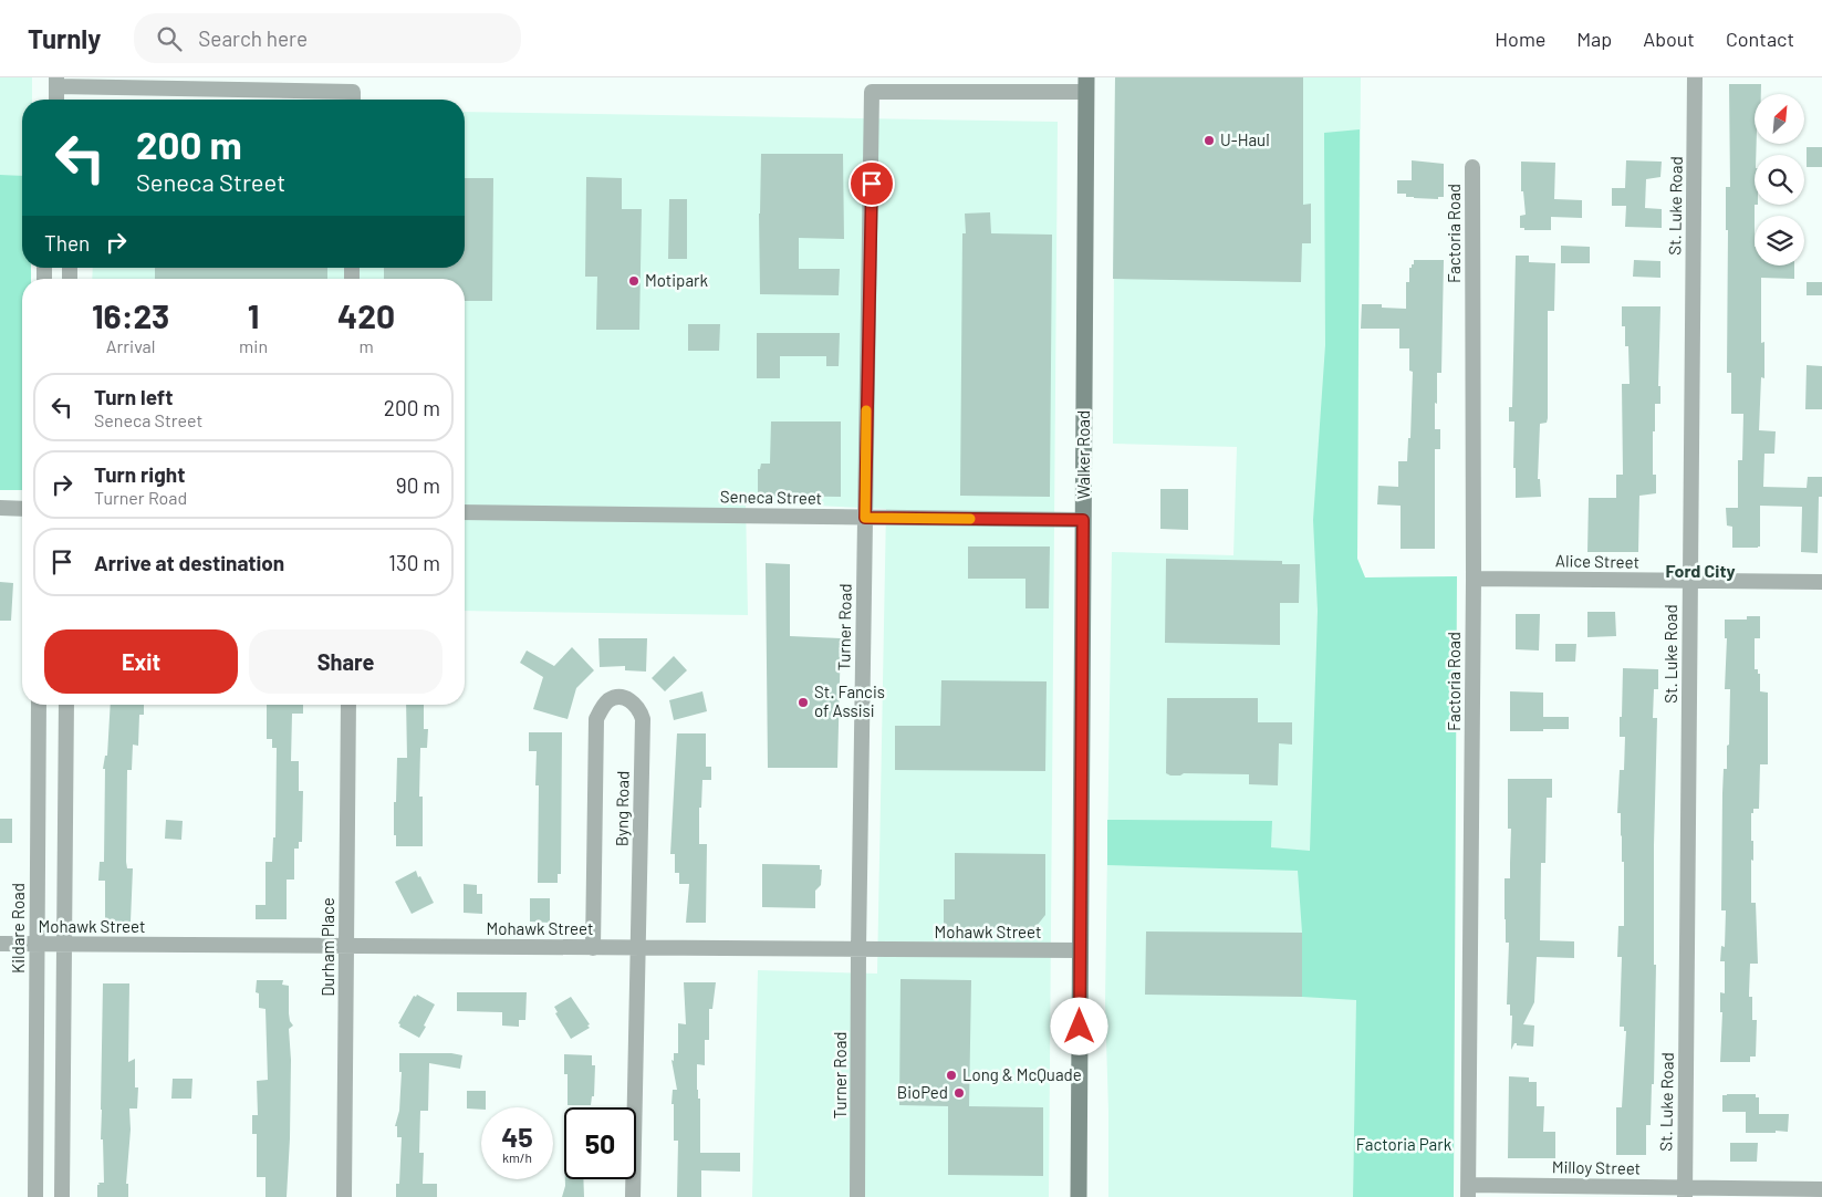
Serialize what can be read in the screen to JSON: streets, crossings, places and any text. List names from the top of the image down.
{
  "streets": {
    "main road": ["Walker Road"],
    "street": [
      "St. Luke Road",
      "Factoria Road",
      "Seneca Street",
      "Alice Street",
      "Turner Road",
      "Byng Road",
      "Mohawk Street",
      "Kildare Road",
      "Durham Place",
      "Milloy Street"
    ]
  },
  "crossings": [
    ["St. Luke Road", "Alice Street"],
    ["St. Luke Road", "Milloy Street"],
    ["Factoria Road", "Alice Street"],
    ["Factoria Road", "Milloy Street"],
    ["Walker Road", "Seneca Street"],
    ["Walker Road", "Turner Road"],
    ["Walker Road", "Mohawk Street"],
    ["Seneca Street", "Turner Road"],
    ["Turner Road", "Mohawk Street"],
    ["Byng Road", "Mohawk Street"],
    ["Mohawk Street", "Kildare Road"],
    ["Mohawk Street", "Durham Place"]
  ],
  "districts": ["Ford City"],
  "parks": ["Factoria Park"],
  "places": [
    "U-Haul",
    "Motipark",
    "St. Fancis of Assisi",
    "Long & McQuade",
    "BioPed"
  ],
  "north": "top right",
  "page": {
    "header": "Turnly",
    "search": "Search here",
    "nav": [
      "Home",
      "Map",
      "About",
      "Contact"
    ],
    "turn": ["200 m", "Seneca Street"],
    "then": "Then",
    "eta": [
      "16:23",
      "Arrival",
      "1",
      "min",
      "420",
      "m"
    ],
    "list": [
      {
        "name": "Turn left",
        "note": "Seneca Street",
        "value": "200 m"
      },
      {
        "name": "Turn right",
        "note": "Turner Road",
        "value": "90 m"
      },
      {
        "name": "Arrive at destination",
        "value": "130 m"
      }
    ],
    "buttons": ["Exit", "Share"],
    "speed": "45 km/h",
    "limit": "50"
  }
}
